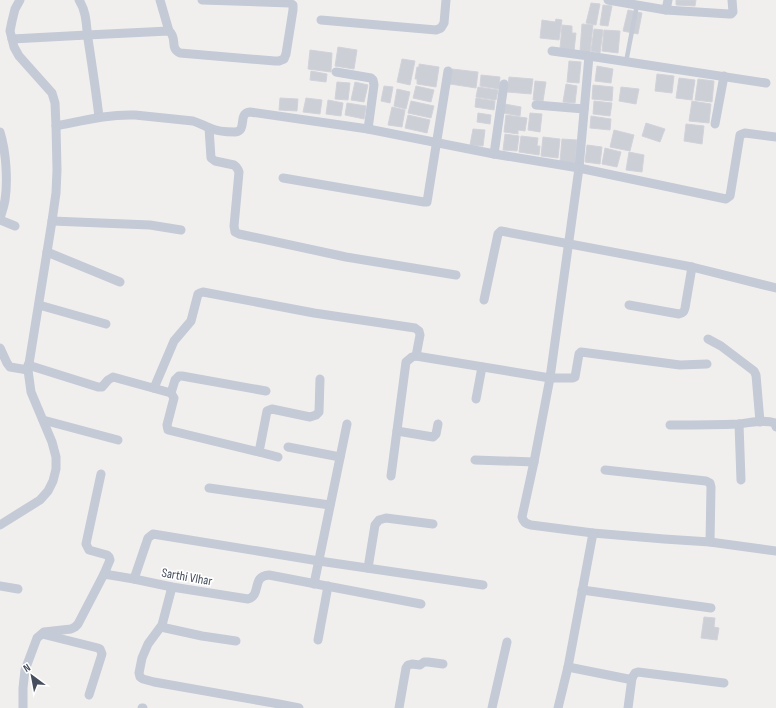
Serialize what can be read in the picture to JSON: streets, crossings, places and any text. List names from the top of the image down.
{
  "streets": {
    "street": ["Sarthi VIhar"]
  },
  "north": "top left"
}
